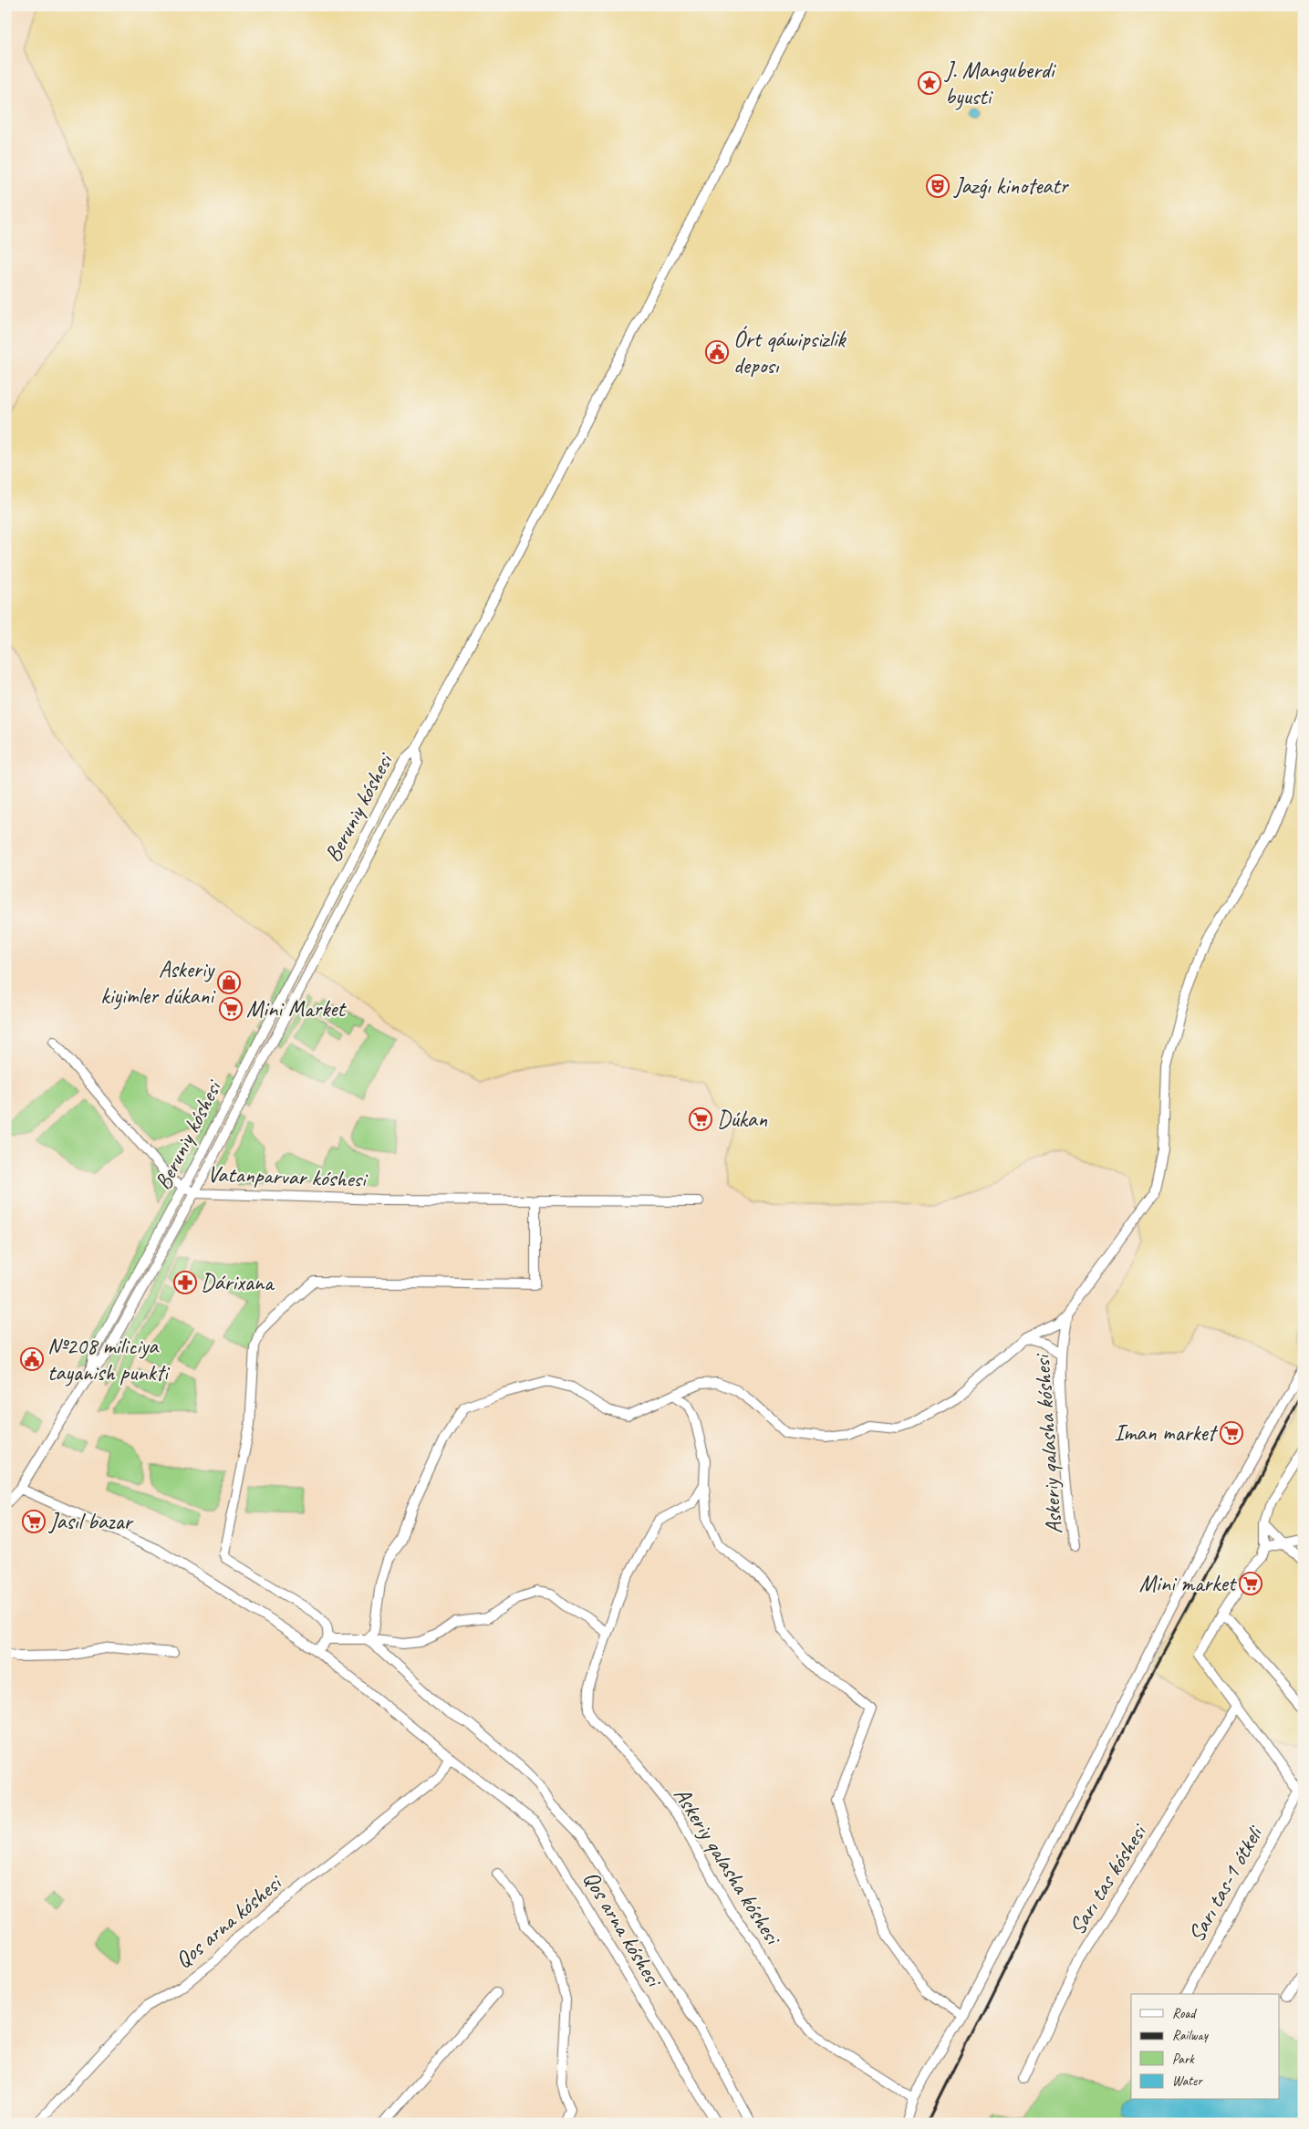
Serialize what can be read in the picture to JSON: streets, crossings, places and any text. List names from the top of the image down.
{
  "streets": {
    "street": [
      "Beruniy kóshesi",
      "Vatanparvar kóshesi",
      "Askeriy qalasha kóshesi",
      "Sarı tas kóshesi",
      "Sarı tas-1 ótkeli",
      "Qos arna kóshesi"
    ]
  },
  "crossings": [
    ["Beruniy kóshesi", "Vatanparvar kóshesi"]
  ],
  "places": {
    "place": ["J. Manguberdi byusti"],
    "theatre": ["Jazǵı kinoteatr"],
    "public building": ["Órt qáwipsizlik deposı", "№208 miliciya tayanish punkti"],
    "shop": ["Askeriy kiyimler dúkani"],
    "supermarket": [
      "Mini Market",
      "Dúkan",
      "Iman market",
      "Jasıl bazar",
      "Mini market"
    ],
    "pharmacy": ["Dárixana"]
  },
  "legend": [
    "Road",
    "Railway",
    "Park",
    "Water"
  ]
}
